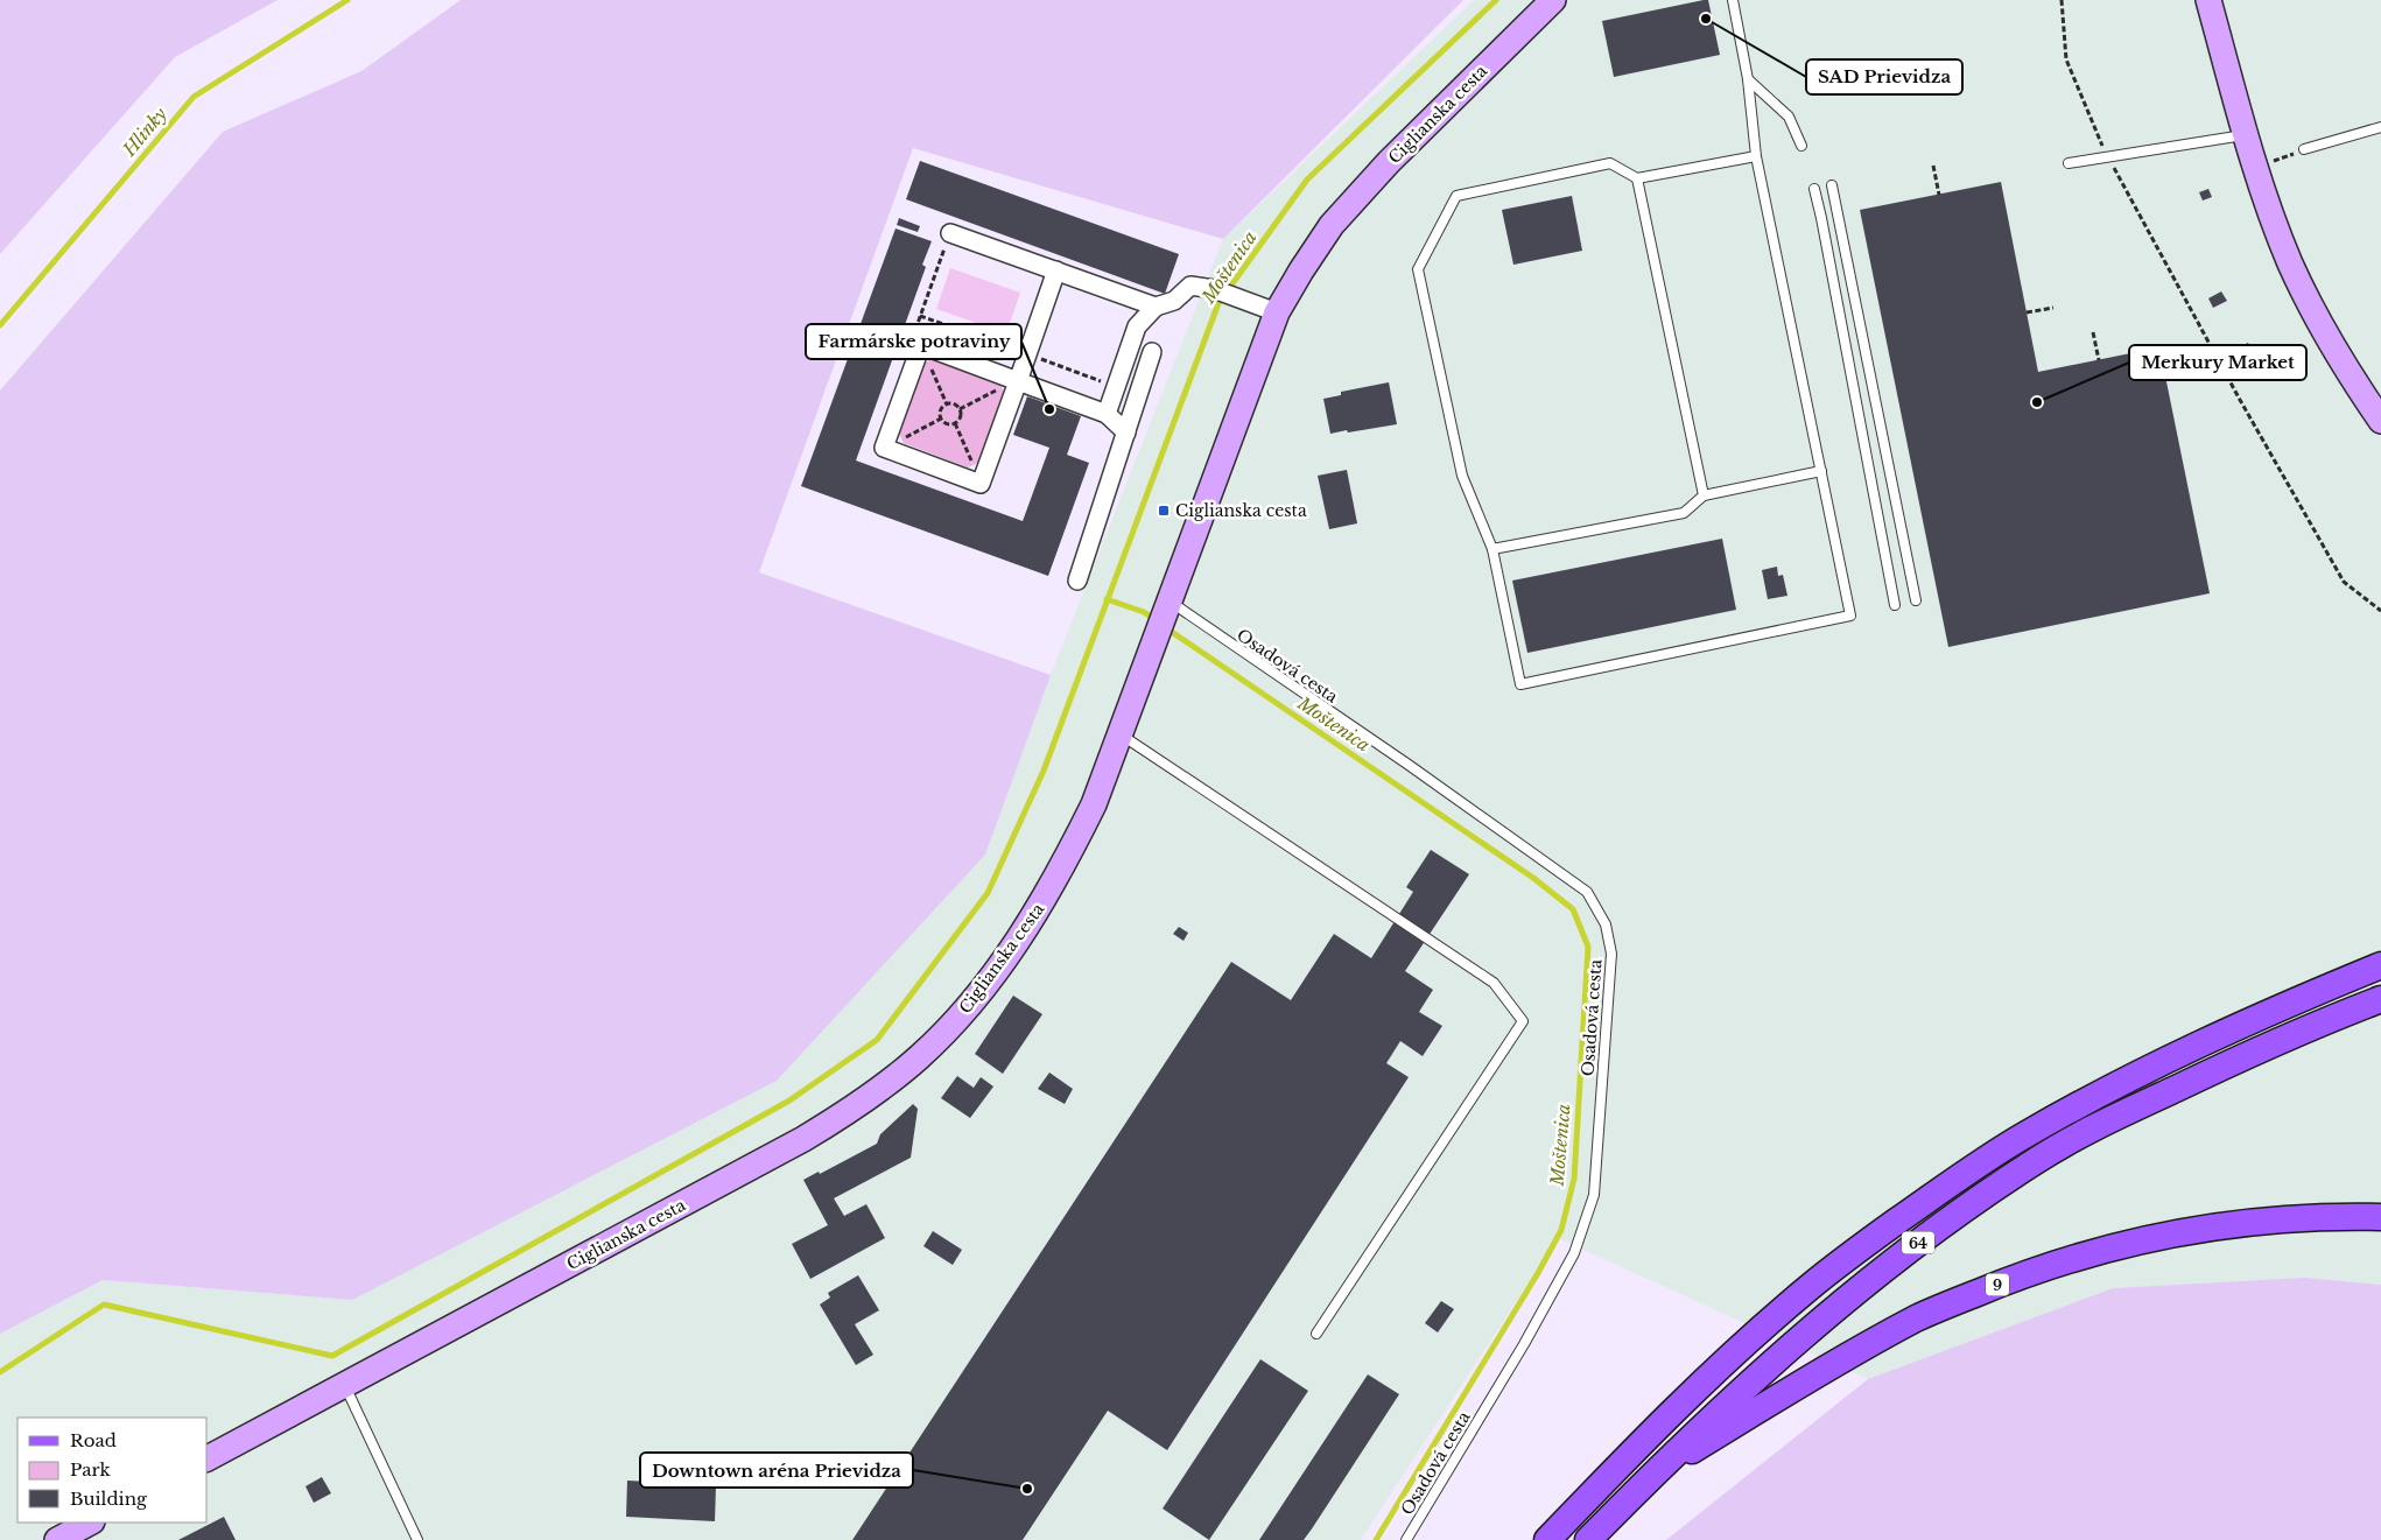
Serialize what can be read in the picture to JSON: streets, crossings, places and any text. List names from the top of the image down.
{
  "streets": {
    "main road": ["64", "9"],
    "street": ["Ciglianska cesta"],
    "lane": ["Osadová cesta"]
  },
  "crossings": [
    ["Ciglianska cesta", "Osadová cesta"],
    ["64", "9"]
  ],
  "water": ["Hlinky", "Moštenica"],
  "places": {
    "other": [
      "SAD Prievidza",
      "Merkury Market",
      "Farmárske potraviny",
      "Downtown aréna Prievidza"
    ],
    "transit": ["Ciglianska cesta"]
  },
  "legend": ["Road", "Park", "Building"]
}
